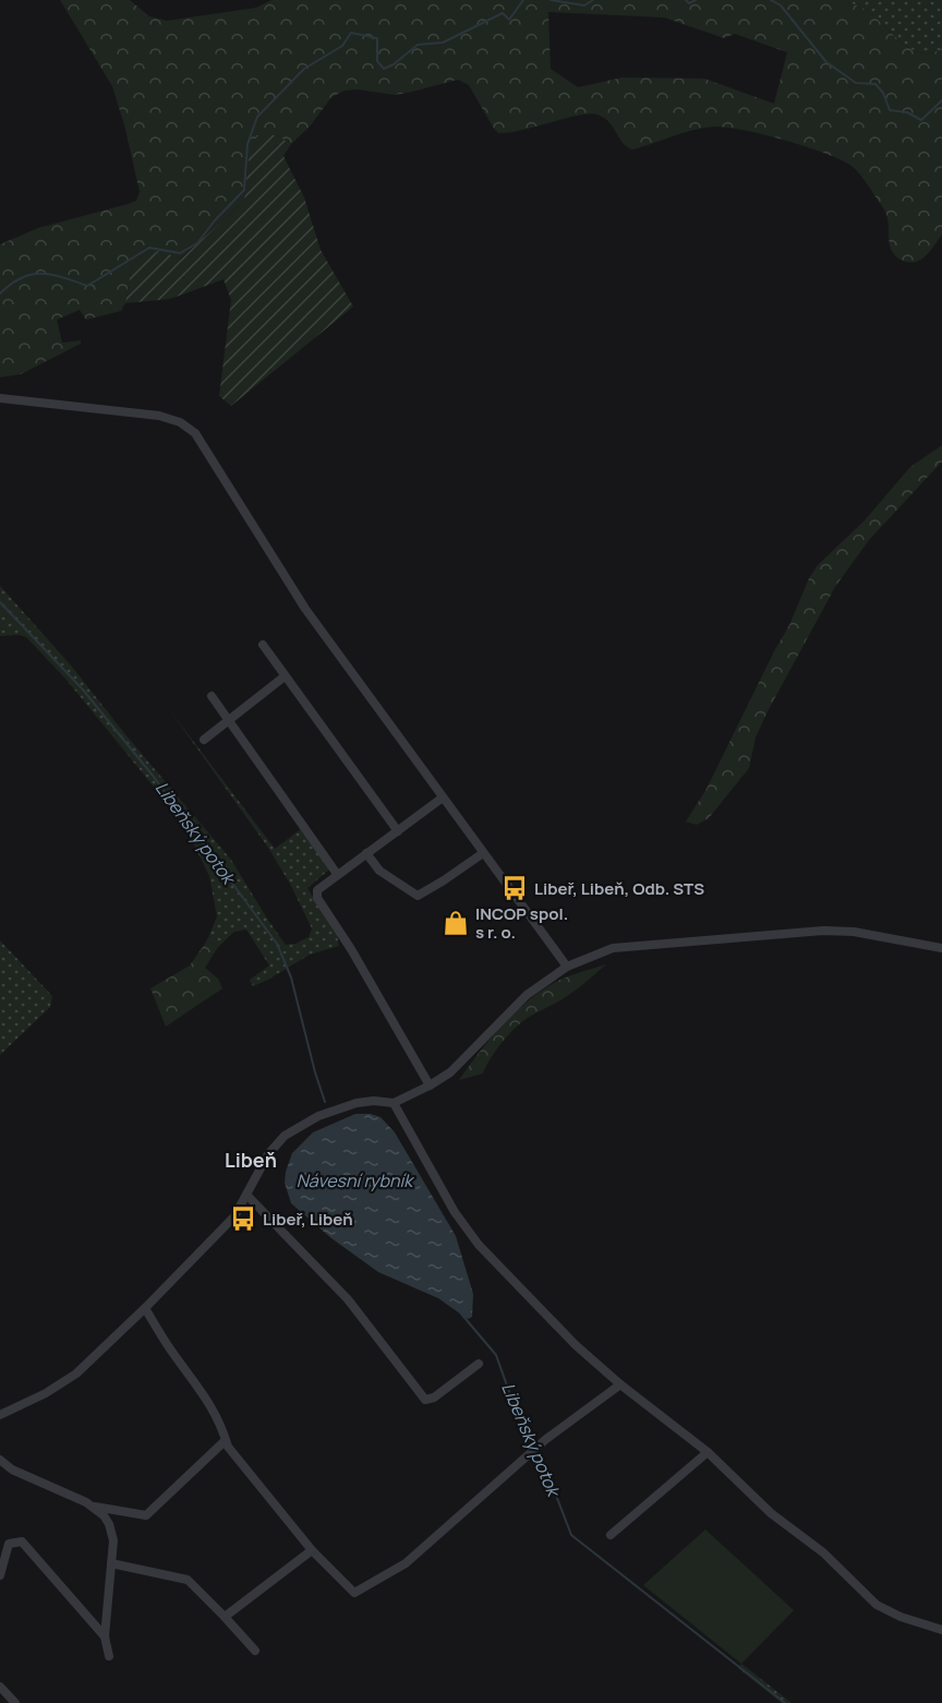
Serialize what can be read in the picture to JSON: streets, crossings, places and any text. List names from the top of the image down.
{
  "districts": ["Libeň"],
  "water": ["Libeňský potok", "Návesní rybník"],
  "places": {
    "bus stop": ["Libeř, Libeň, Odb. STS", "Libeř, Libeň"],
    "shop": ["INCOP spol. s r. o."]
  }
}
